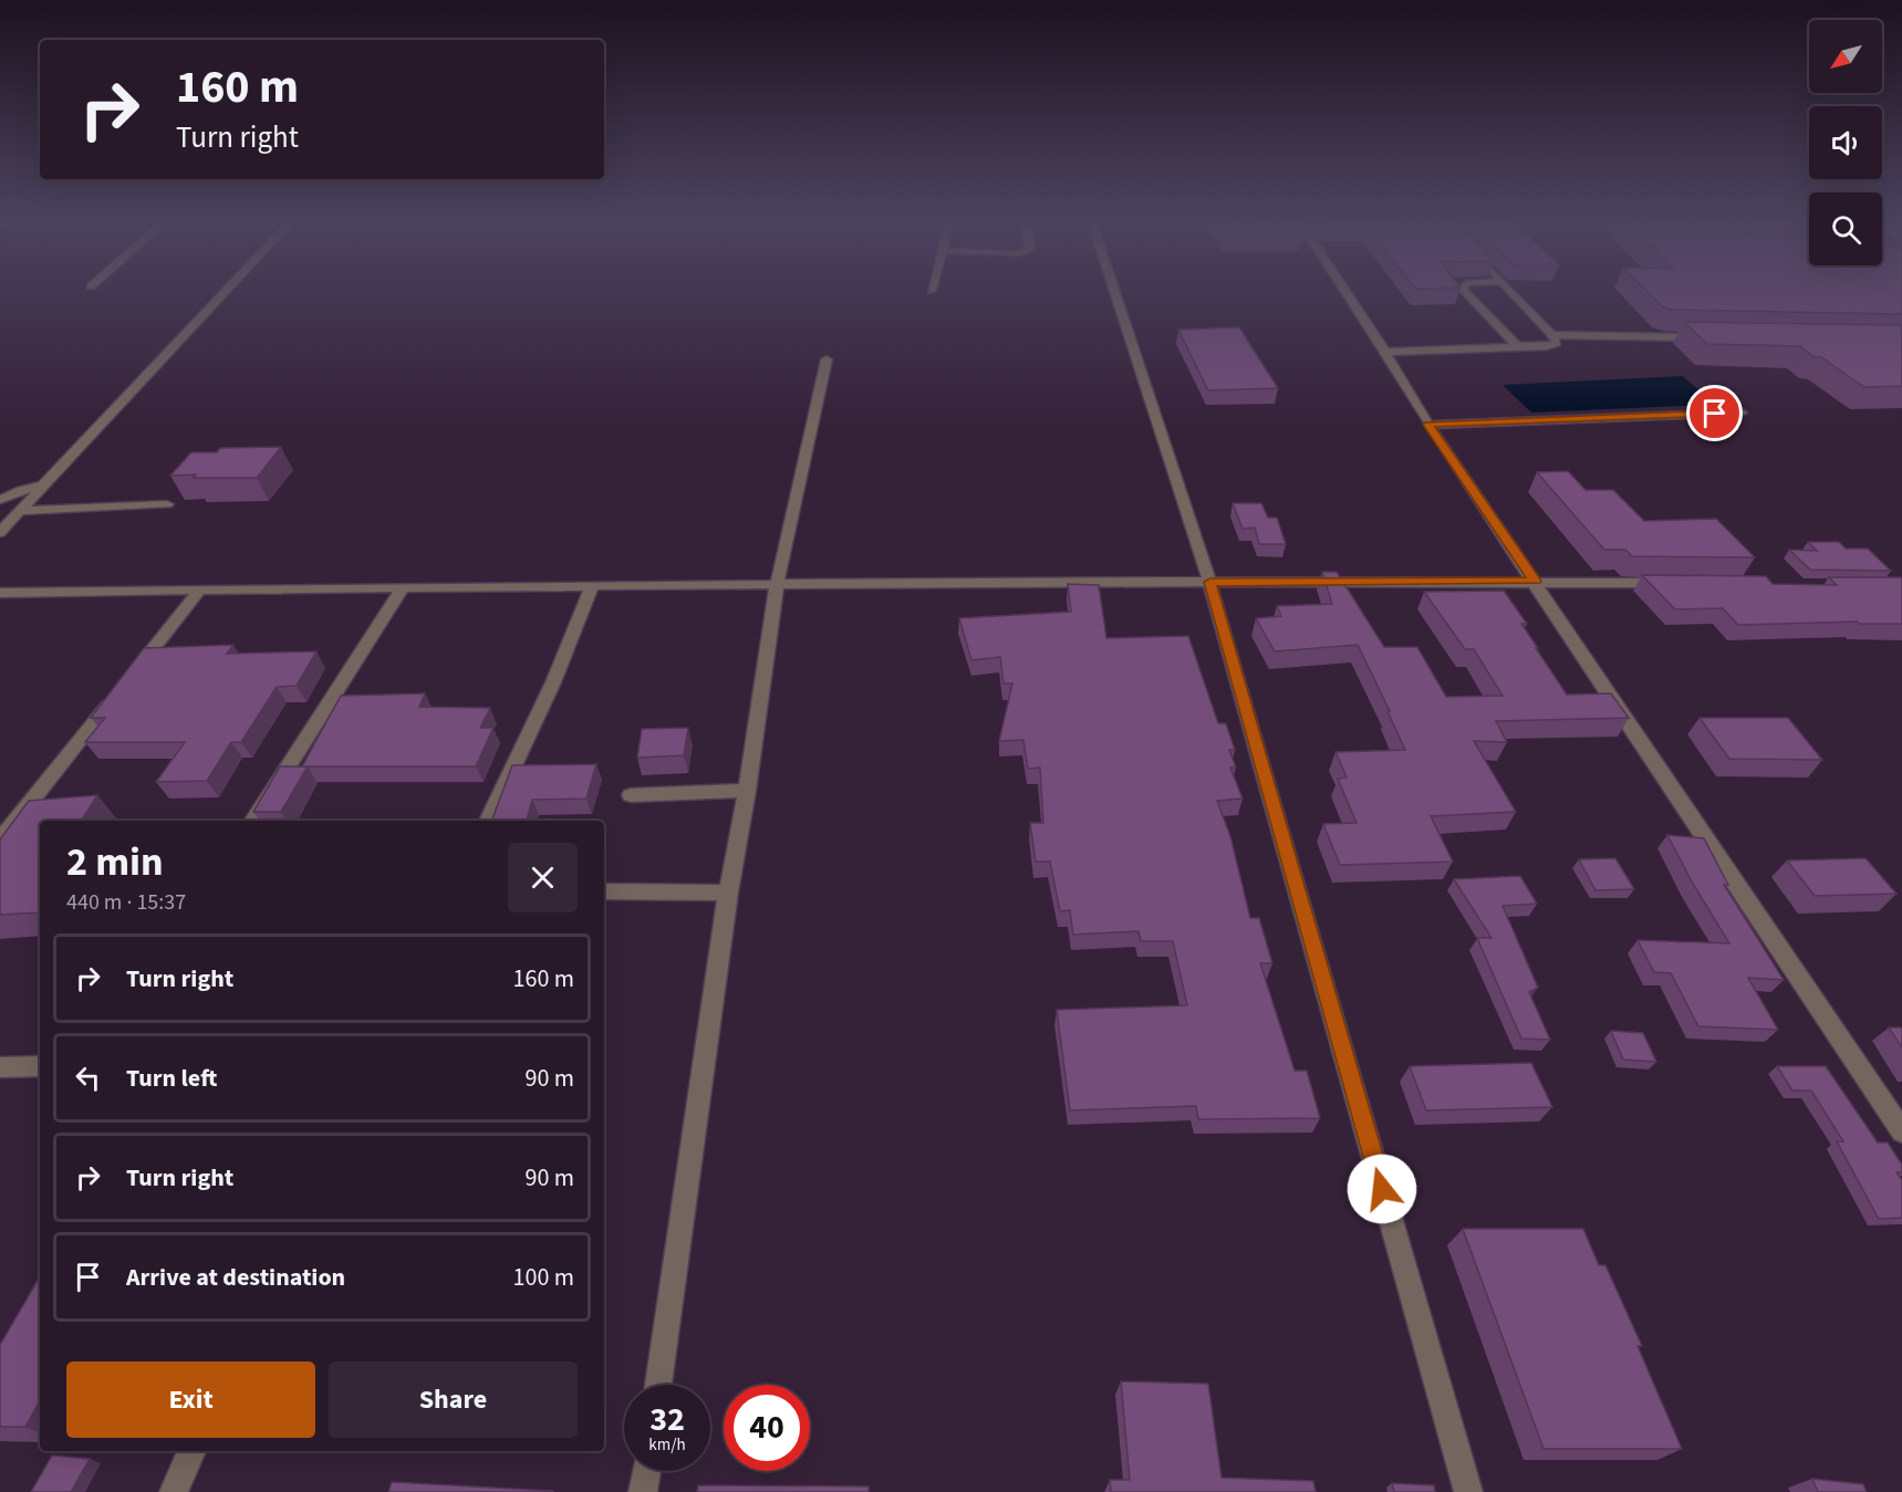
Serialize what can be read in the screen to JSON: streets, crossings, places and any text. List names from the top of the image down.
{
  "north": "bottom left",
  "page": {
    "turn": ["160 m", "Turn right"],
    "heading": ["2 min", "440 m · 15:37"],
    "list": [
      {
        "name": "Turn right",
        "value": "160 m"
      },
      {
        "name": "Turn left",
        "value": "90 m"
      },
      {
        "name": "Turn right",
        "value": "90 m"
      },
      {
        "name": "Arrive at destination",
        "value": "100 m"
      }
    ],
    "buttons": ["Exit", "Share"],
    "speed": "32 km/h",
    "limit": "40"
  }
}
